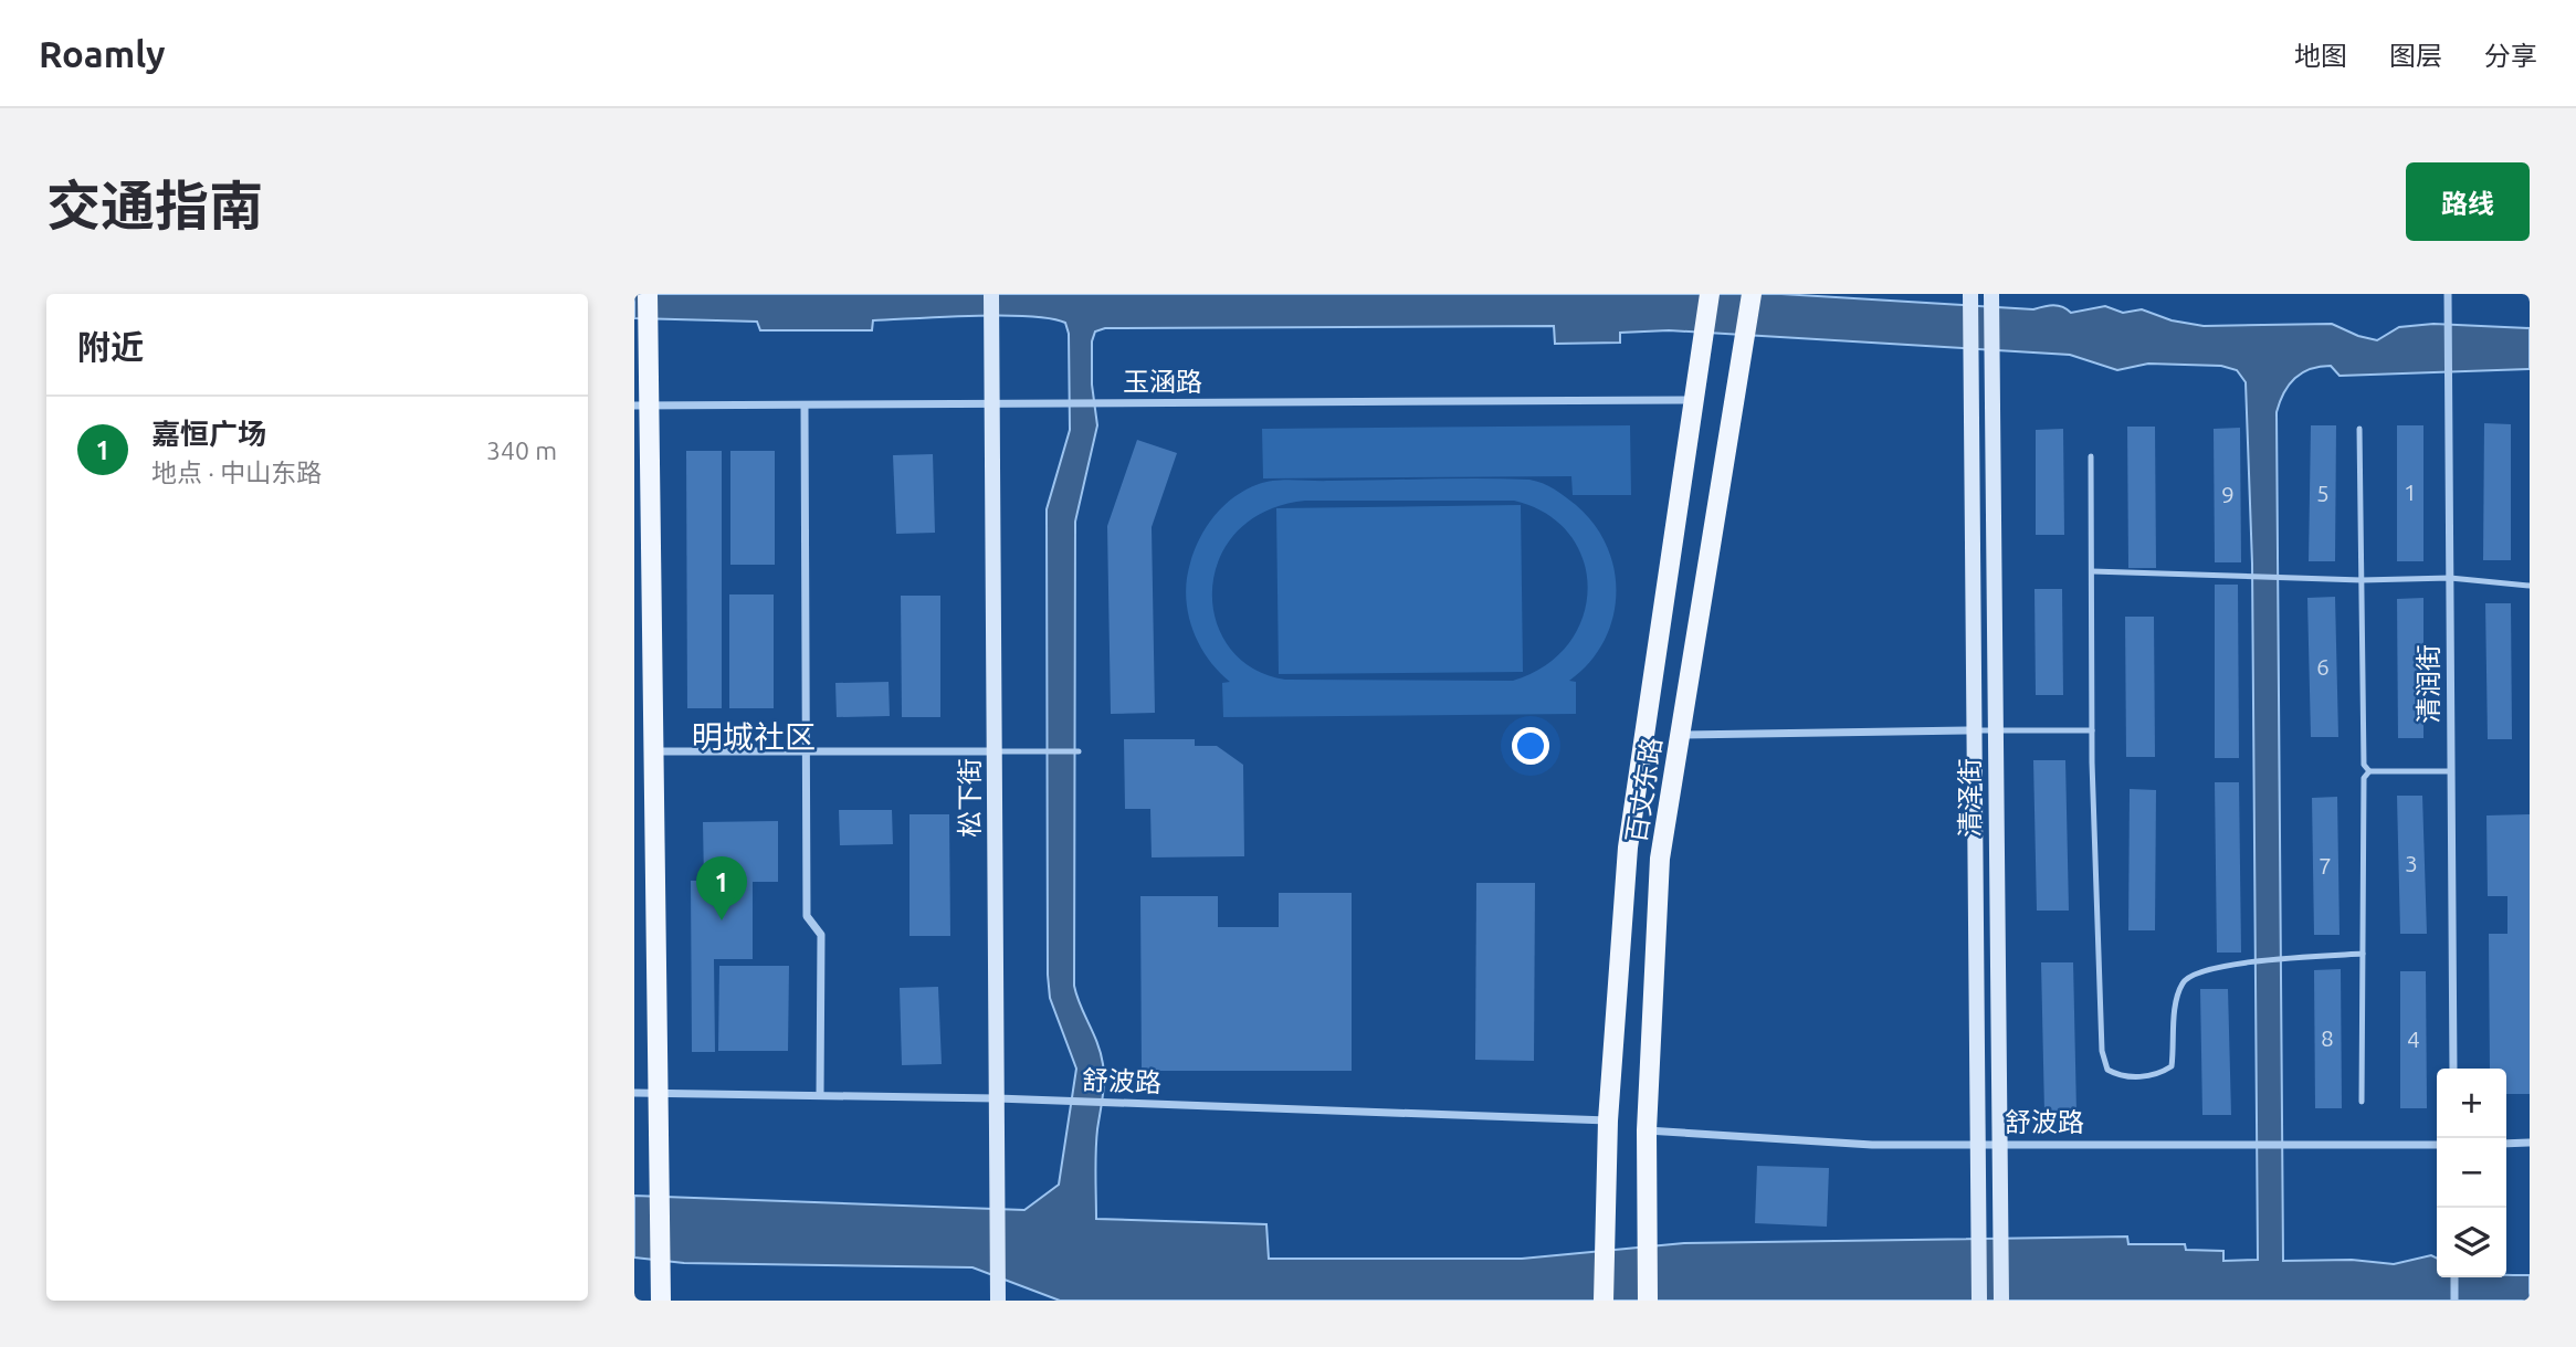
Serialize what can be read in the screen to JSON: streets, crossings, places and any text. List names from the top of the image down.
{
  "streets": {
    "main road": ["百丈东路"],
    "street": [
      "玉涵路",
      "清润街",
      "松下街",
      "清泽街",
      "舒波路"
    ]
  },
  "crossings": [
    ["玉涵路", "百丈东路"],
    ["玉涵路", "松下街"],
    ["百丈东路", "舒波路"],
    ["松下街", "舒波路"],
    ["清泽街", "舒波路"]
  ],
  "districts": ["明城社区"],
  "house_numbers": [
    "1",
    "5",
    "9",
    "6",
    "3",
    "7",
    "8",
    "4"
  ],
  "page": {
    "header": "Roamly",
    "nav": ["地图", "图层", "分享"],
    "title": "交通指南",
    "buttons": "路线",
    "heading": "附近",
    "list": [
      {
        "mark": "1",
        "name": "嘉恒广场",
        "note": "地点 · 中山东路",
        "value": "340 m"
      }
    ],
    "pins": "1",
    "map_buttons": ["+", "−"]
  }
}
